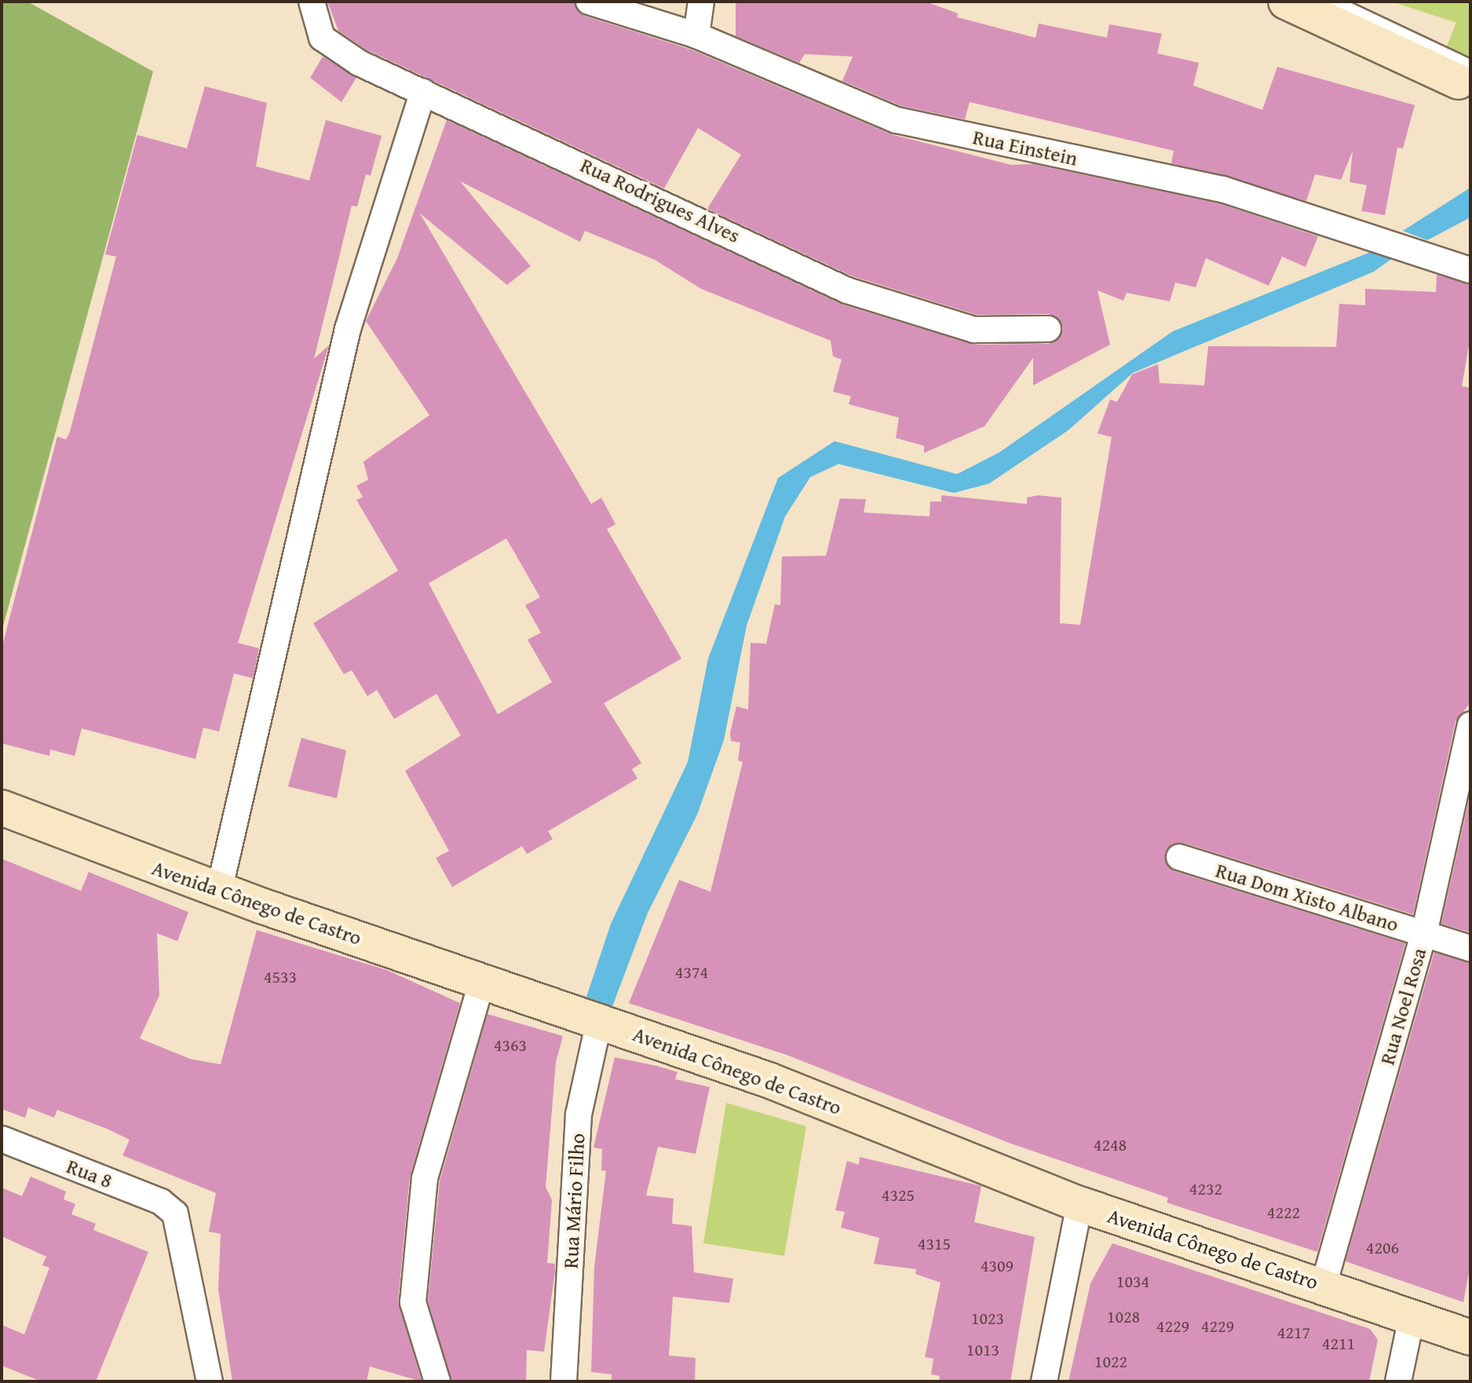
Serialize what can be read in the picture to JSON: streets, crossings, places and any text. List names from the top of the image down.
{
  "streets": {
    "main road": ["Avenida Cônego de Castro"],
    "street": [
      "Rua Einstein",
      "Rua Rodrigues Alves",
      "Rua Dom Xisto Albano",
      "Rua Noel Rosa",
      "Rua 8",
      "Rua Mário Filho"
    ]
  },
  "crossings": [
    ["Rua Dom Xisto Albano", "Rua Noel Rosa"],
    ["Avenida Cônego de Castro", "Rua Noel Rosa"],
    ["Avenida Cônego de Castro", "Rua Mário Filho"]
  ],
  "house_numbers": [
    "4374",
    "4533",
    "4363",
    "4248",
    "4232",
    "4325",
    "4222",
    "4315",
    "4206",
    "4309",
    "1034",
    "1028",
    "1023",
    "4229",
    "4229",
    "4217",
    "4211",
    "1013",
    "1022"
  ]
}
